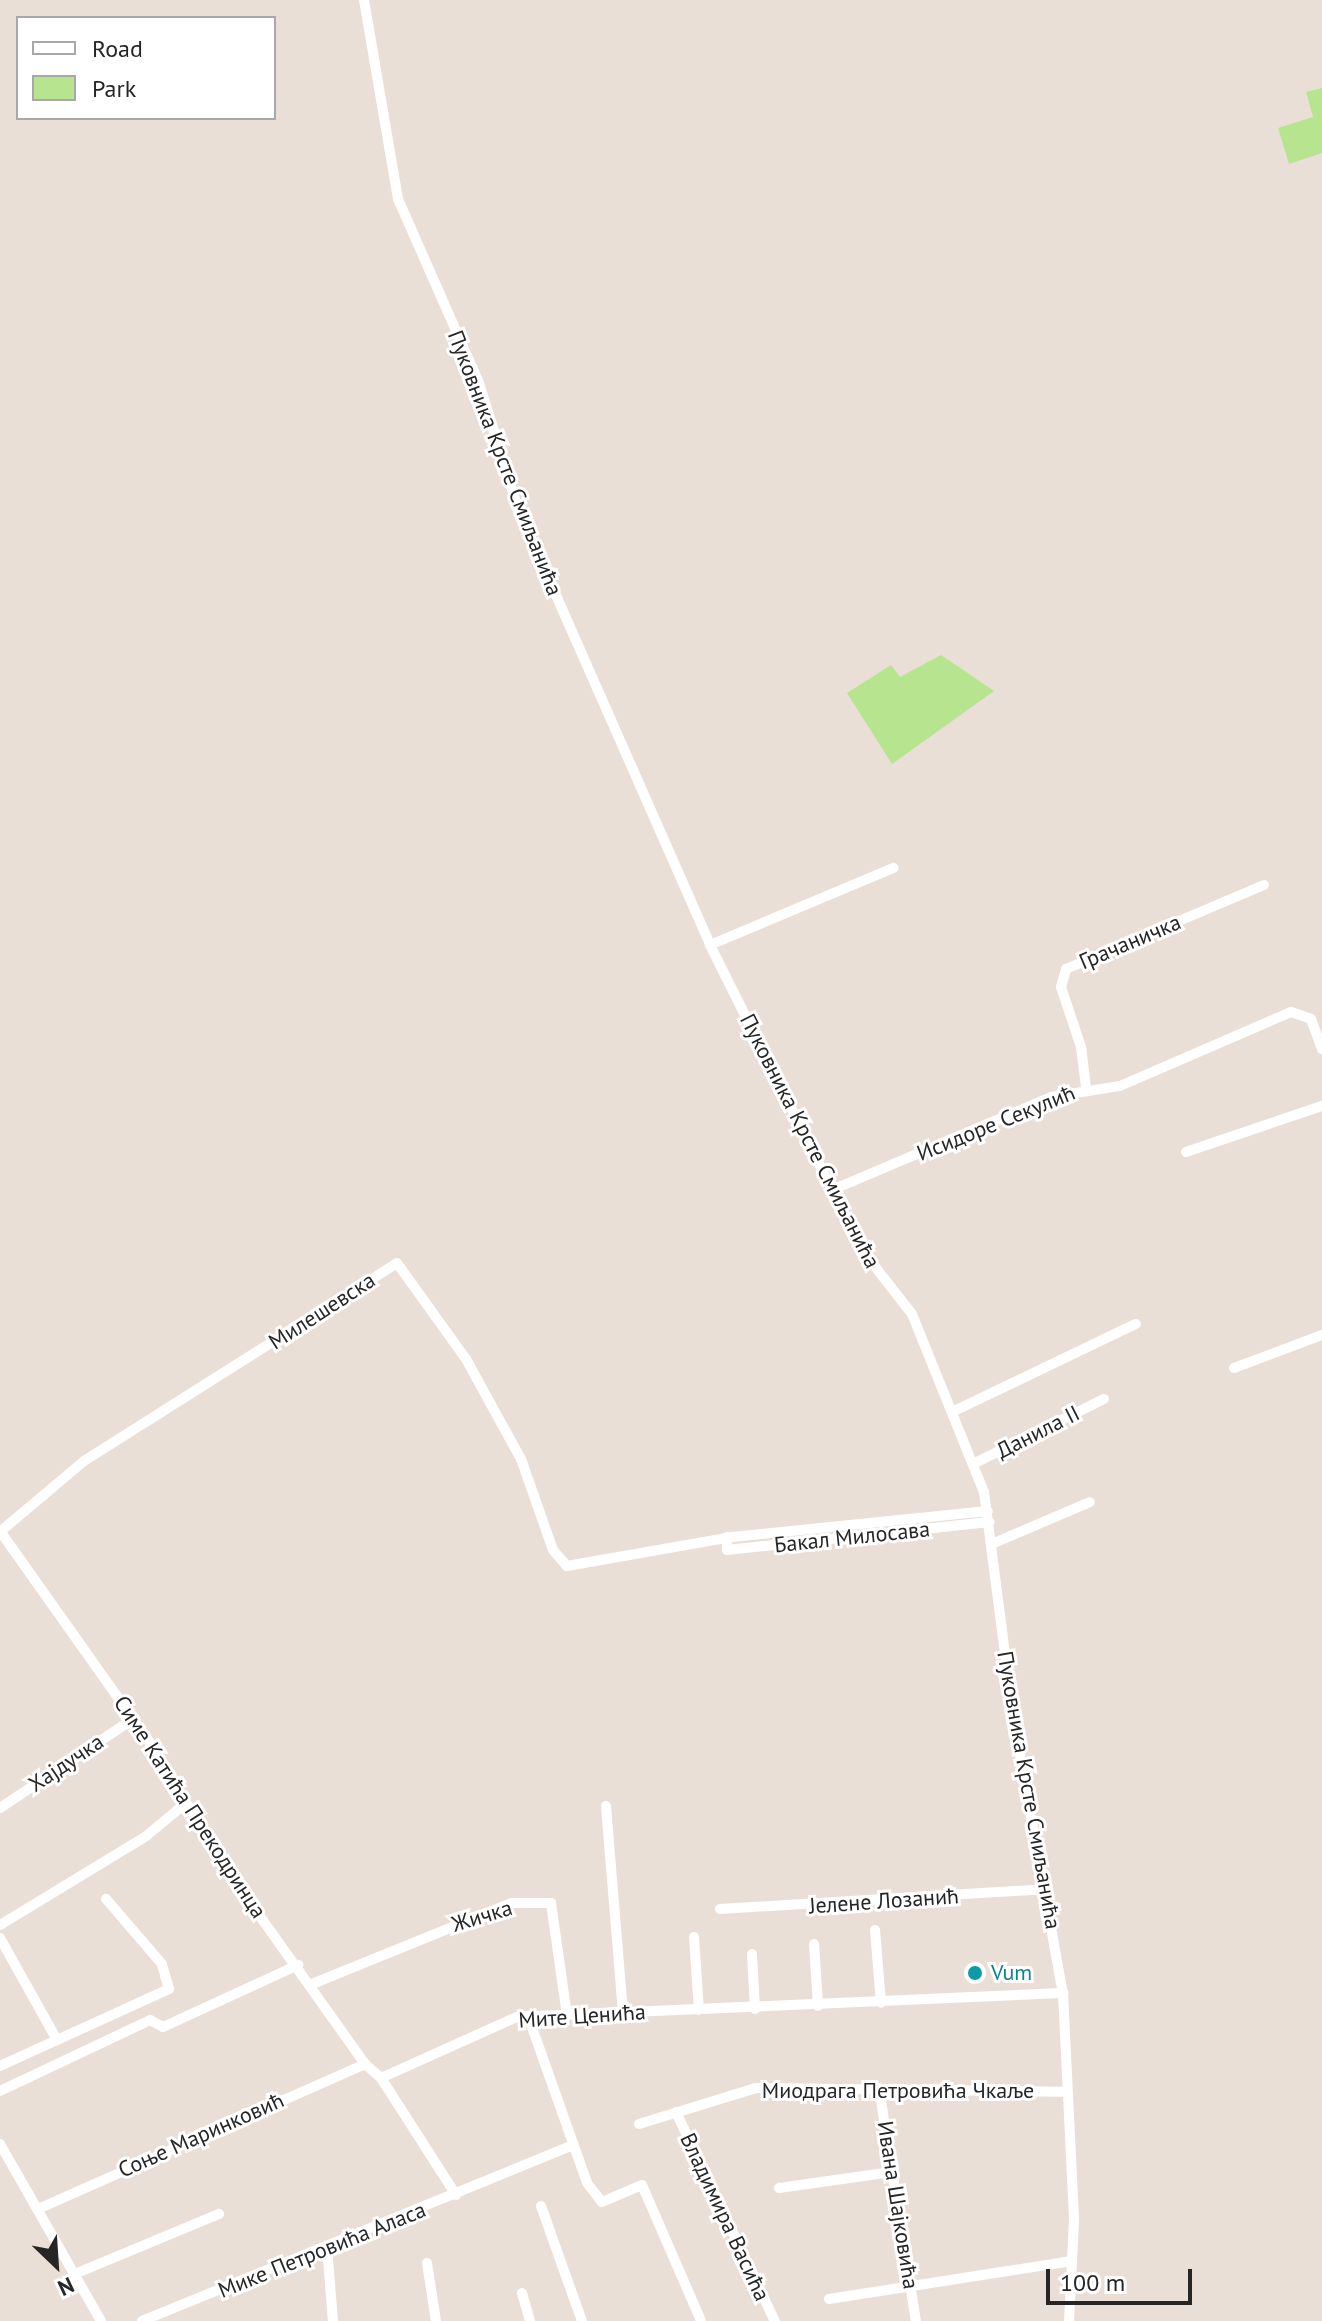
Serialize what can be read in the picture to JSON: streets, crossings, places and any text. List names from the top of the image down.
{
  "streets": {
    "street": [
      "Пуковника Крсте Смиљанића",
      "Грачаничка",
      "Исидоре Секулић",
      "Милешевска",
      "Данила II",
      "Бакал Милосава",
      "Хајдучка",
      "Симе Катића Прекодринца",
      "Јелене Лозанић",
      "Жичка",
      "Мите Ценића",
      "Миодрага Петровића Чкаље",
      "Соње Маринковић",
      "Ивана Шајковића",
      "Владимира Васића",
      "Мике Петровића Аласа"
    ]
  },
  "crossings": [
    ["Пуковника Крсте Смиљанића", "Исидоре Секулић"],
    ["Пуковника Крсте Смиљанића", "Данила II"],
    ["Пуковника Крсте Смиљанића", "Бакал Милосава"],
    ["Пуковника Крсте Смиљанића", "Јелене Лозанић"],
    ["Пуковника Крсте Смиљанића", "Мите Ценића"],
    ["Пуковника Крсте Смиљанића", "Миодрага Петровића Чкаље"],
    ["Грачаничка", "Исидоре Секулић"],
    ["Милешевска", "Бакал Милосава"],
    ["Милешевска", "Симе Катића Прекодринца"],
    ["Хајдучка", "Симе Катића Прекодринца"],
    ["Симе Катића Прекодринца", "Жичка"],
    ["Симе Катића Прекодринца", "Мите Ценића"],
    ["Симе Катића Прекодринца", "Соње Маринковић"],
    ["Симе Катића Прекодринца", "Мике Петровића Аласа"],
    ["Жичка", "Мите Ценића"],
    ["Миодрага Петровића Чкаље", "Ивана Шајковића"],
    ["Миодрага Петровића Чкаље", "Владимира Васића"]
  ],
  "places": ["Vum"],
  "legend": ["Road", "Park"],
  "scale_bar": "100 m",
  "north": "bottom right"
}
